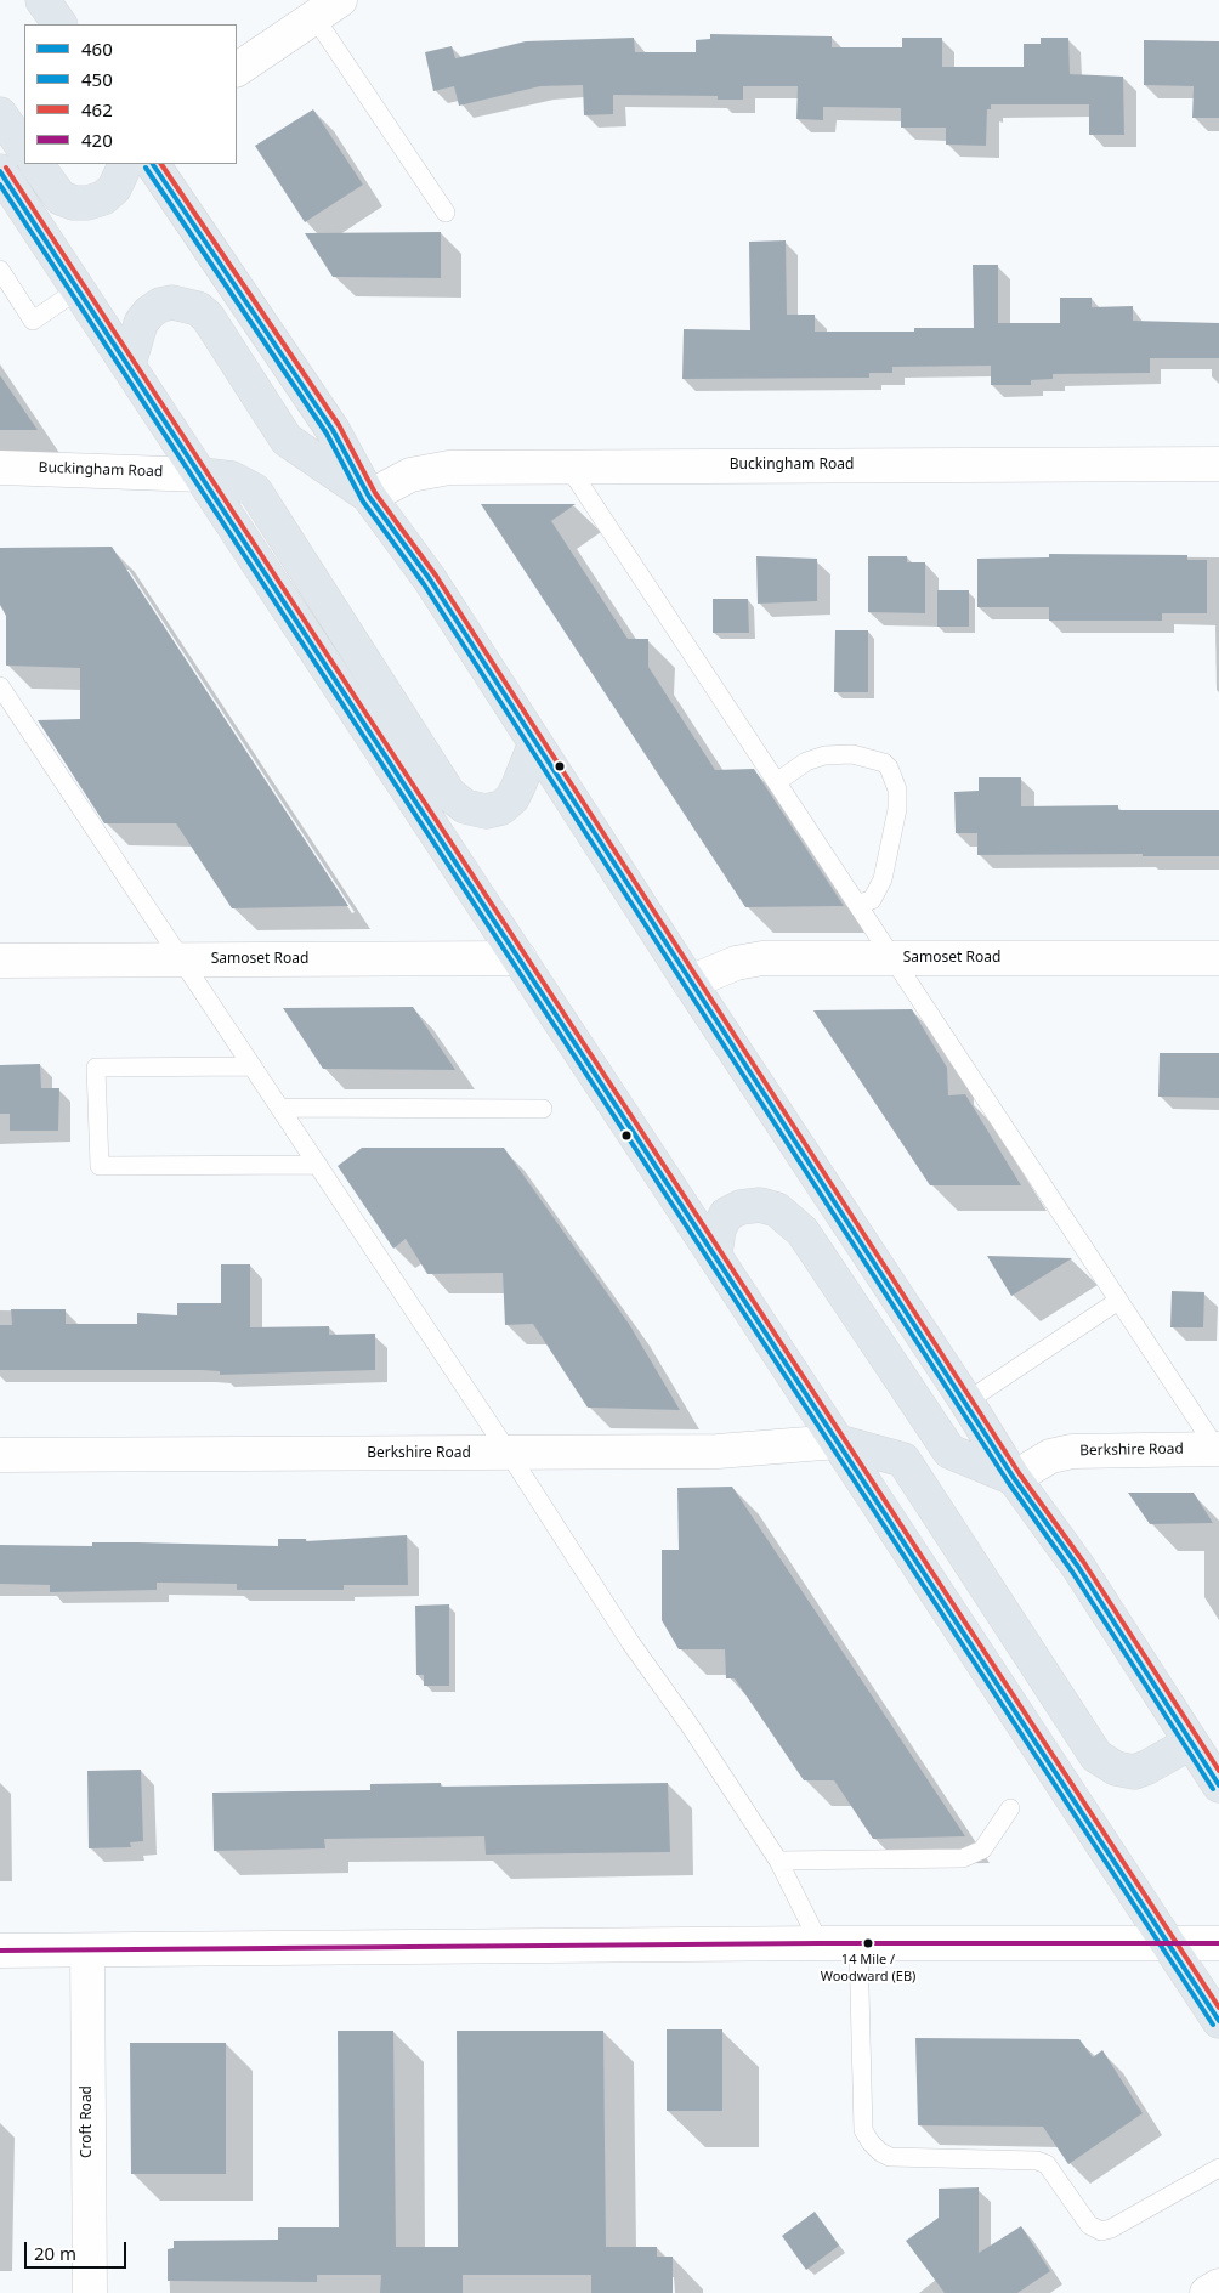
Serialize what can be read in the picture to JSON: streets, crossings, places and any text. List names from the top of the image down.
{
  "streets": {
    "street": [
      "Buckingham Road",
      "Samoset Road",
      "Berkshire Road",
      "Croft Road"
    ]
  },
  "places": ["14 Mile / Woodward (EB)"],
  "lines": [
    "transit line 460",
    "transit line 462",
    "transit line 450",
    "transit line 420"
  ],
  "legend": [
    "460",
    "450",
    "462",
    "420"
  ],
  "scale_bar": "20 m"
}
